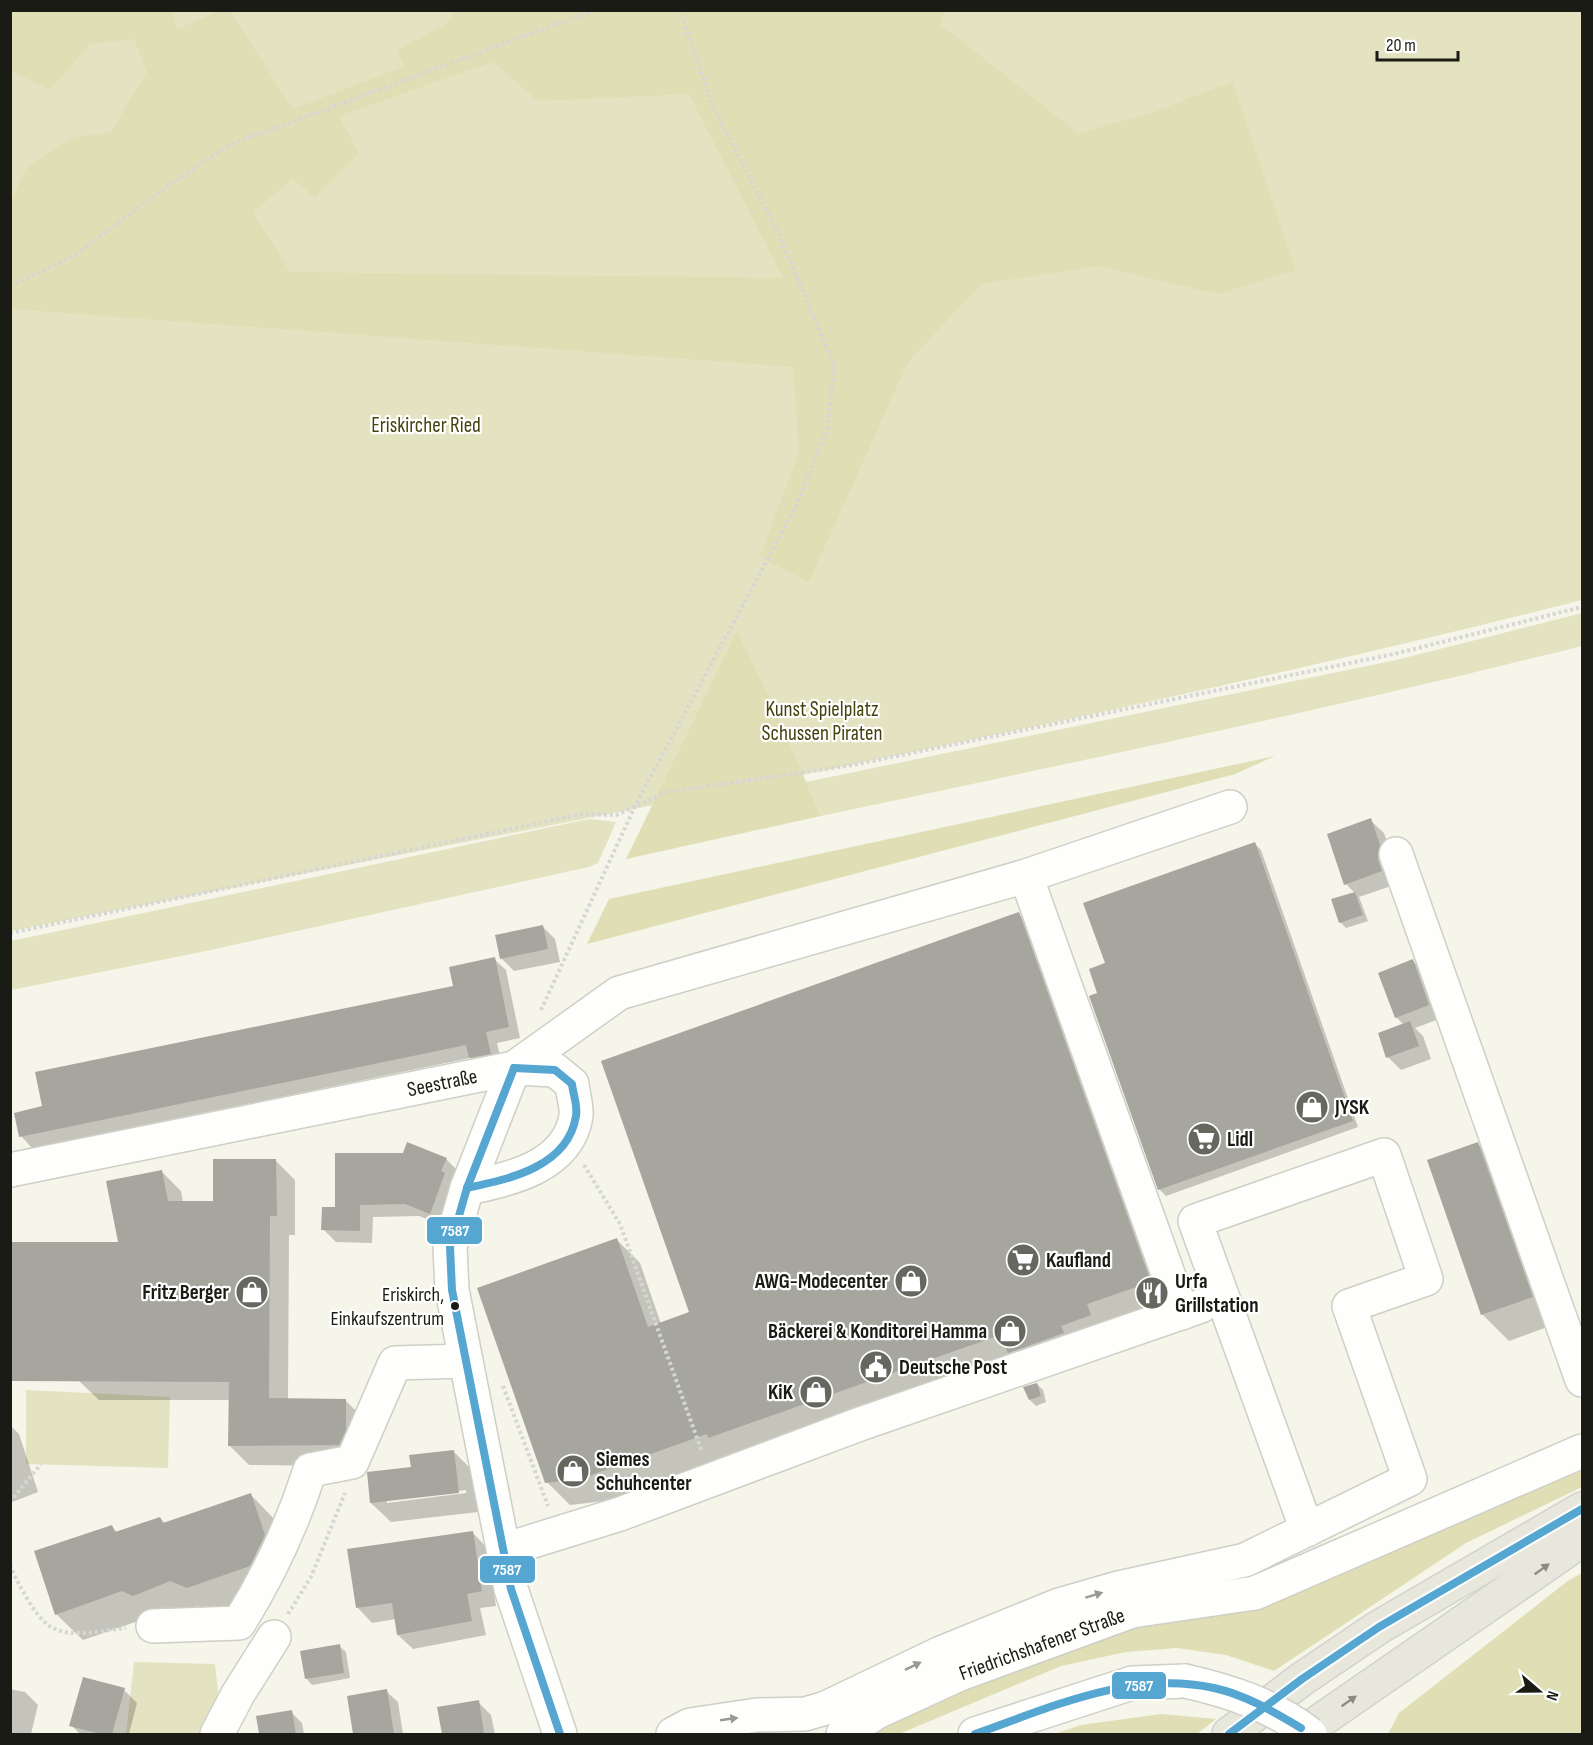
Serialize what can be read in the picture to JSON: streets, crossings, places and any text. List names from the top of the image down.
{
  "streets": {
    "street": ["Seestraße", "Friedrichshafener Straße"]
  },
  "parks": ["Eriskircher Ried", "Kunst Spielplatz Schussen Piraten"],
  "places": {
    "shop": [
      "JYSK",
      "AWG-Modecenter",
      "Fritz Berger",
      "Bäckerei & Konditorei Hamma",
      "KiK",
      "Siemes Schuhcenter"
    ],
    "supermarket": ["Lidl", "Kaufland"],
    "restaurant": ["Urfa Grillstation"],
    "other": ["Eriskirch, Einkaufszentrum"],
    "public building": ["Deutsche Post"]
  },
  "lines": ["transit line 7587"],
  "scale_bar": "20 m",
  "north": "right"
}
